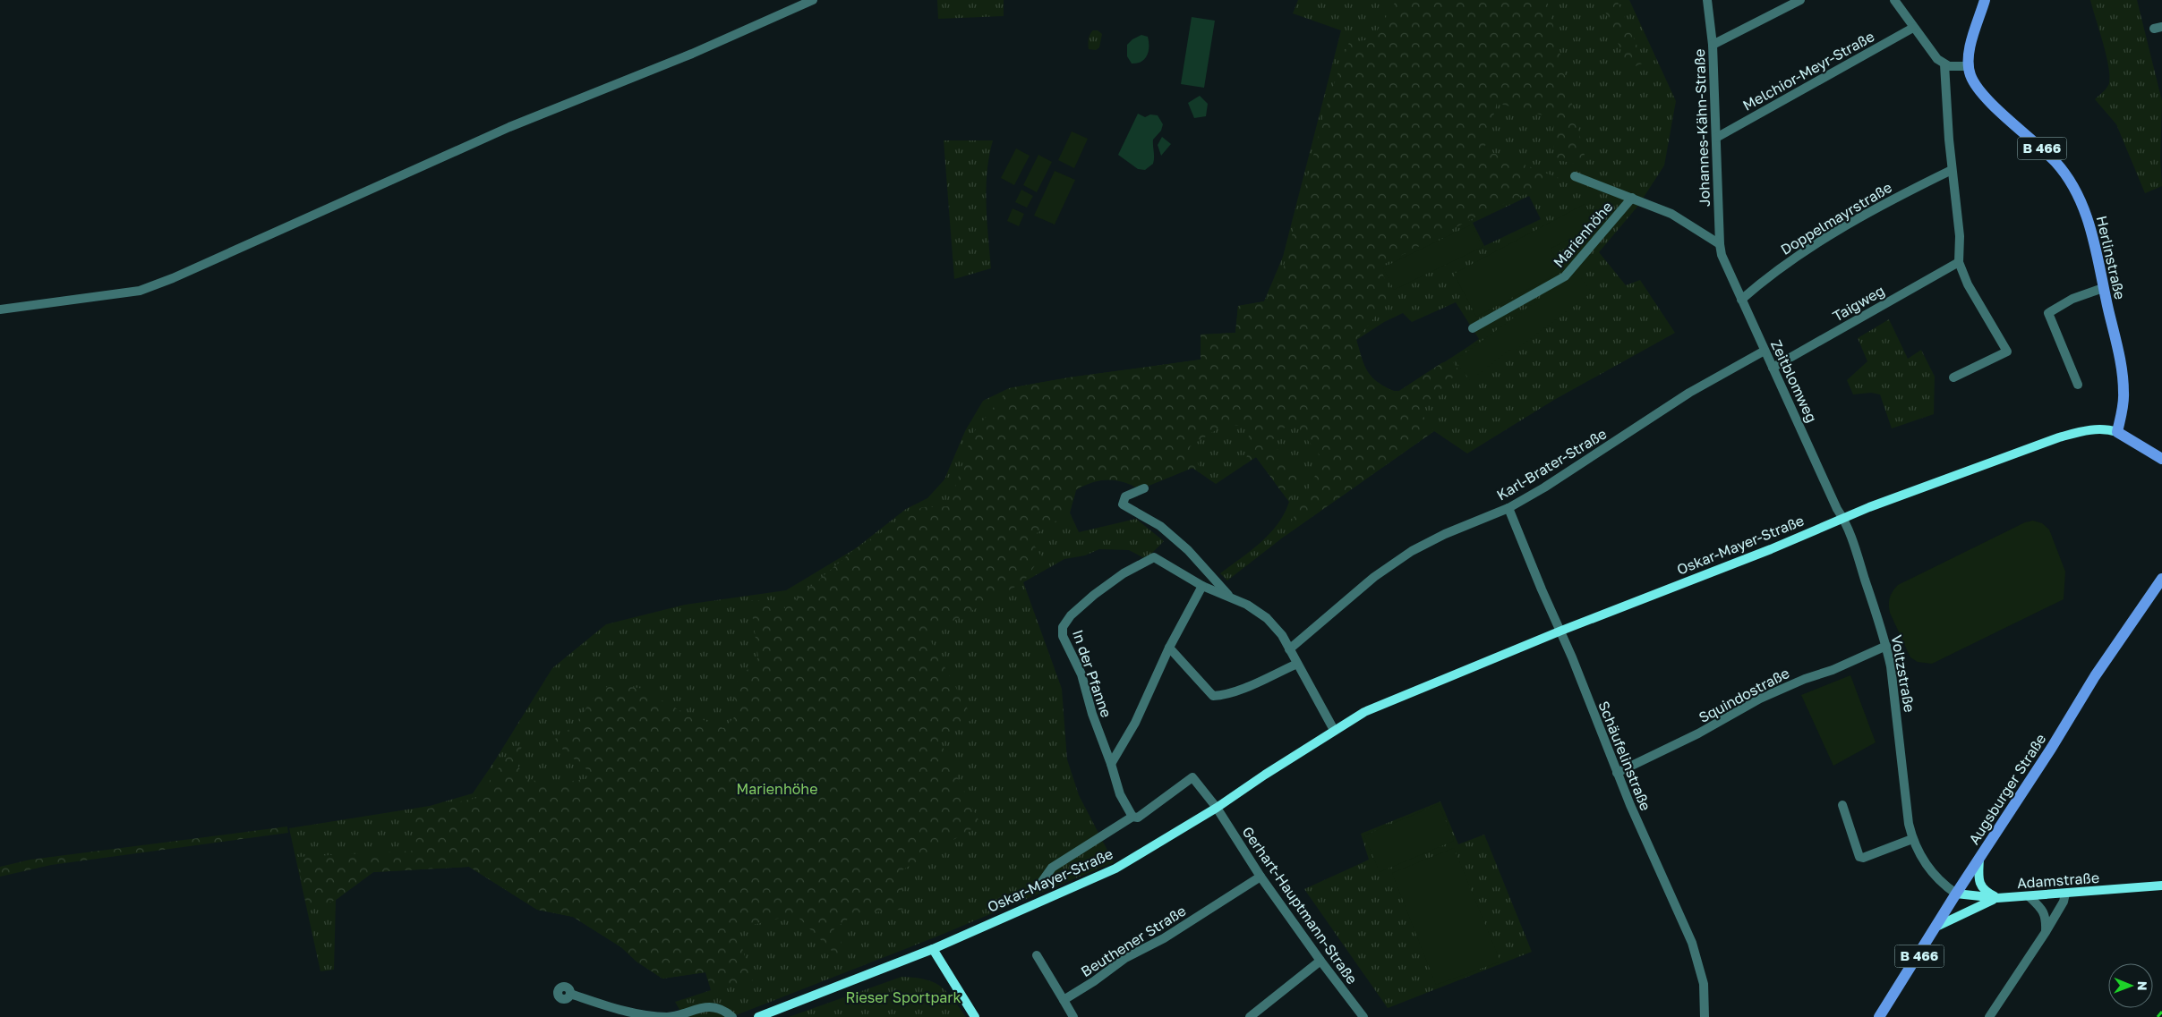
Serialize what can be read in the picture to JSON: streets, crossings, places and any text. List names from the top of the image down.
{
  "streets": {
    "main road": [
      "B 466",
      "Herlinstraße",
      "Oskar-Mayer-Straße",
      "Augsburger Straße",
      "Adamstraße"
    ],
    "street": [
      "Melchior-Meyr-Straße",
      "Johannes-Kähn-Straße",
      "Doppelmayrstraße",
      "Marienhöhe",
      "Taigweg",
      "Zeitblomweg",
      "Karl-Brater-Straße",
      "In der Pfanne",
      "Voltzstraße",
      "Squindostraße",
      "Schäufelinstraße",
      "Gerhart-Hauptmann-Straße",
      "Beuthener Straße"
    ]
  },
  "crossings": [
    ["Melchior-Meyr-Straße", "Johannes-Kähn-Straße"],
    ["Johannes-Kähn-Straße", "Zeitblomweg"],
    ["B 466", "Augsburger Straße"],
    ["B 466", "Adamstraße"],
    ["Doppelmayrstraße", "Zeitblomweg"],
    ["Herlinstraße", "Oskar-Mayer-Straße"],
    ["Taigweg", "Zeitblomweg"],
    ["Zeitblomweg", "Karl-Brater-Straße"],
    ["Zeitblomweg", "Oskar-Mayer-Straße"],
    ["Zeitblomweg", "Voltzstraße"],
    ["Karl-Brater-Straße", "In der Pfanne"],
    ["Karl-Brater-Straße", "Schäufelinstraße"],
    ["Oskar-Mayer-Straße", "In der Pfanne"],
    ["Oskar-Mayer-Straße", "Voltzstraße"],
    ["Oskar-Mayer-Straße", "Schäufelinstraße"],
    ["Oskar-Mayer-Straße", "Gerhart-Hauptmann-Straße"],
    ["Voltzstraße", "Squindostraße"],
    ["Voltzstraße", "Augsburger Straße"],
    ["Voltzstraße", "Adamstraße"],
    ["Squindostraße", "Schäufelinstraße"],
    ["Augsburger Straße", "Adamstraße"],
    ["Gerhart-Hauptmann-Straße", "Beuthener Straße"]
  ],
  "parks": ["Marienhöhe", "Rieser Sportpark"],
  "north": "right"
}
